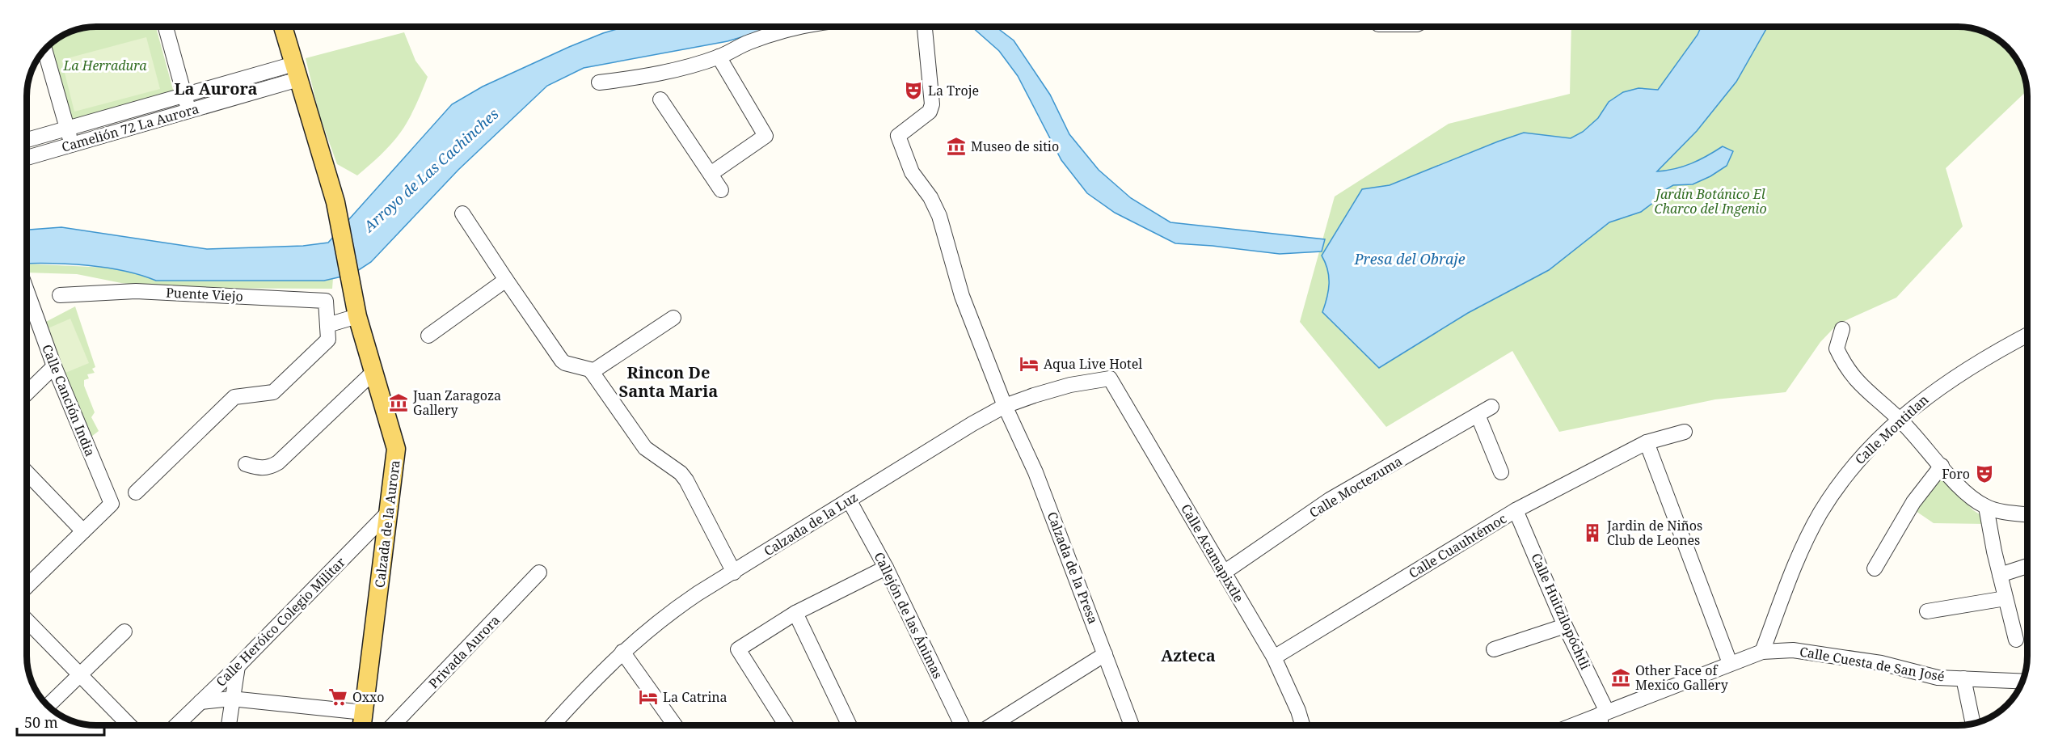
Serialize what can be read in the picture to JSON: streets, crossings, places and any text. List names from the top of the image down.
{
  "streets": {
    "main road": ["Calzada de la Aurora"],
    "street": [
      "Camelión 72 La Aurora",
      "Puente Viejo",
      "Calle Canción India",
      "Calle Montitlan",
      "Calle Moctezuma",
      "Calzada de la Luz",
      "Calle Cuauhtémoc",
      "Calle Acamapixtle",
      "Calzada de la Presa",
      "Calle Huitzilopóchtli",
      "Callejón de las Ánimas",
      "Calle Heróico Colegio Militar",
      "Privada Aurora",
      "Calle Cuesta de San José"
    ]
  },
  "crossings": [
    ["Camelión 72 La Aurora", "Calzada de la Aurora"],
    ["Calle Montitlan", "Calle Cuesta de San José"],
    ["Calle Moctezuma", "Calle Acamapixtle"],
    ["Calzada de la Aurora", "Calle Heróico Colegio Militar"],
    ["Calzada de la Luz", "Calle Acamapixtle"],
    ["Calzada de la Luz", "Calzada de la Presa"],
    ["Calzada de la Luz", "Callejón de las Ánimas"],
    ["Calle Cuauhtémoc", "Calle Acamapixtle"],
    ["Calle Cuauhtémoc", "Calle Huitzilopóchtli"],
    ["Calle Huitzilopóchtli", "Calle Cuesta de San José"]
  ],
  "districts": ["La Aurora", "Rincon De Santa Maria", "Azteca"],
  "water": ["Arroyo de Las Cachinches", "Presa del Obraje"],
  "parks": ["La Herradura", "Jardín Botánico El Charco del Ingenio"],
  "places": {
    "theatre": ["La Troje", "Foro"],
    "museum": ["Museo de sitio", "Juan Zaragoza Gallery", "Other Face of Mexico Gallery"],
    "hotel": ["Aqua Live Hotel", "La Catrina"],
    "building": ["Jardin de Niños Club de Leones"],
    "supermarket": ["Oxxo"]
  },
  "scale_bar": "50 m"
}
